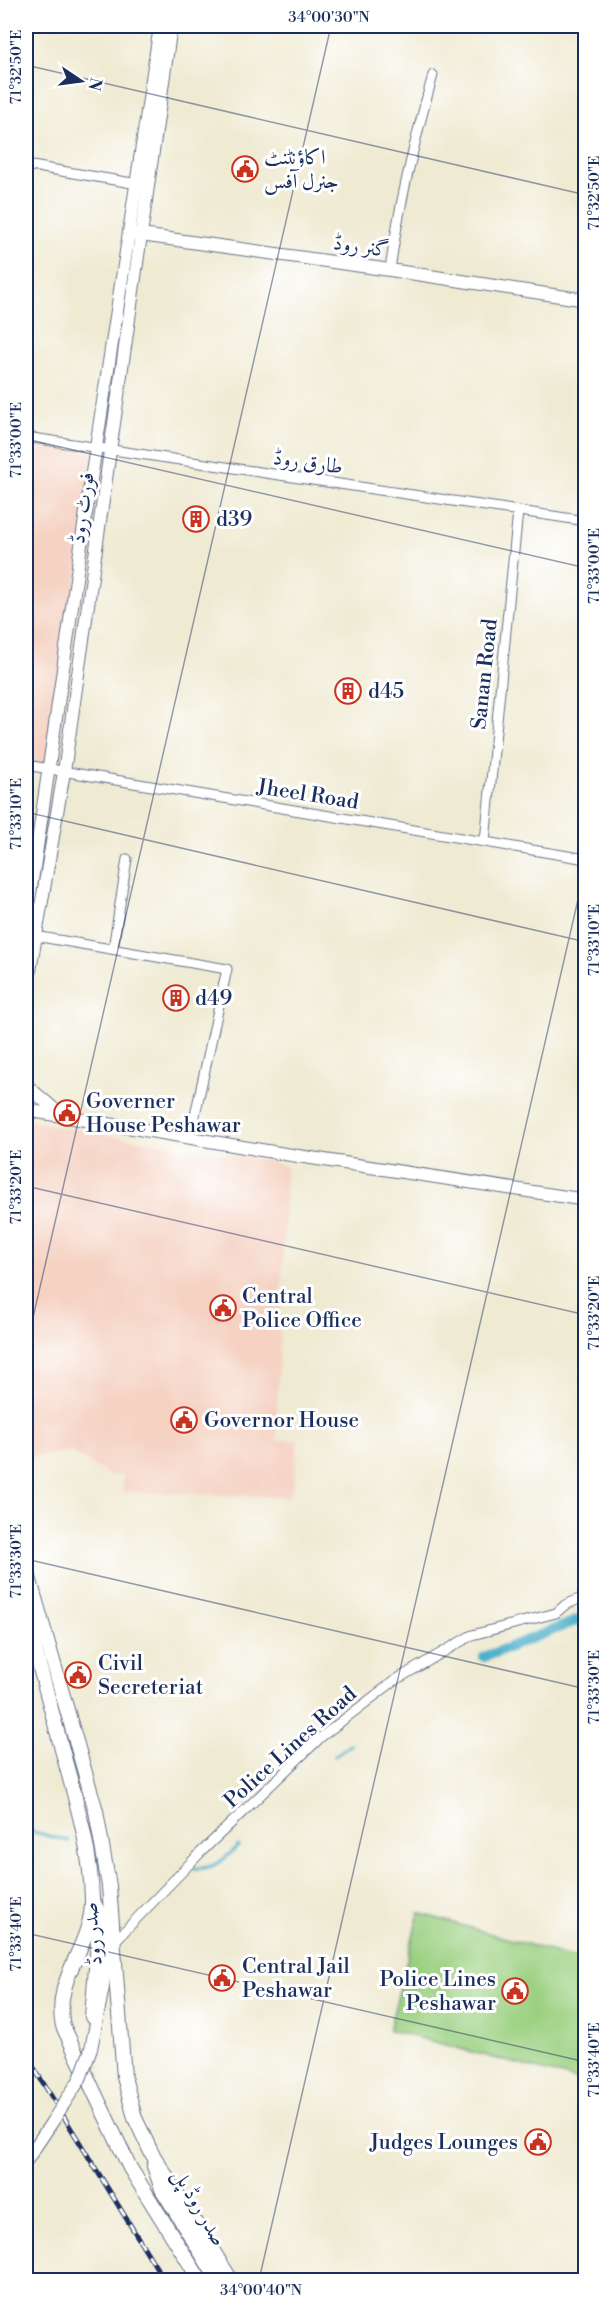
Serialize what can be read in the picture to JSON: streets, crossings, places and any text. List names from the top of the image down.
{
  "streets": {
    "main road": ["صدر روڈ", "صدر روڈ پل"],
    "street": [
      "گنر روڈ",
      "طارق روڈ",
      "فورٹ روڈ",
      "Sanan Road",
      "Jheel Road",
      "Police Lines Road"
    ]
  },
  "crossings": [
    ["گنر روڈ", "فورٹ روڈ"],
    ["طارق روڈ", "فورٹ روڈ"],
    ["طارق روڈ", "Sanan Road"],
    ["فورٹ روڈ", "Jheel Road"],
    ["Sanan Road", "Jheel Road"],
    ["Police Lines Road", "صدر روڈ"],
    ["صدر روڈ", "صدر روڈ پل"]
  ],
  "places": {
    "public building": [
      "اکاؤنٹنٹ جنرل آفس",
      "Governer House Peshawar",
      "Central Police Office",
      "Governor House",
      "Civil Secreteriat",
      "Central Jail Peshawar",
      "Police Lines Peshawar",
      "Judges Lounges"
    ],
    "building": ["d39", "d45", "d49"]
  },
  "north": "right",
  "coordinates": [
    "34°00'30\"N",
    "71°32'50\"E",
    "71°33'00\"E",
    "71°33'10\"E",
    "71°33'20\"E",
    "71°33'30\"E",
    "71°33'40\"E",
    "34°00'40\"N"
  ]
}
